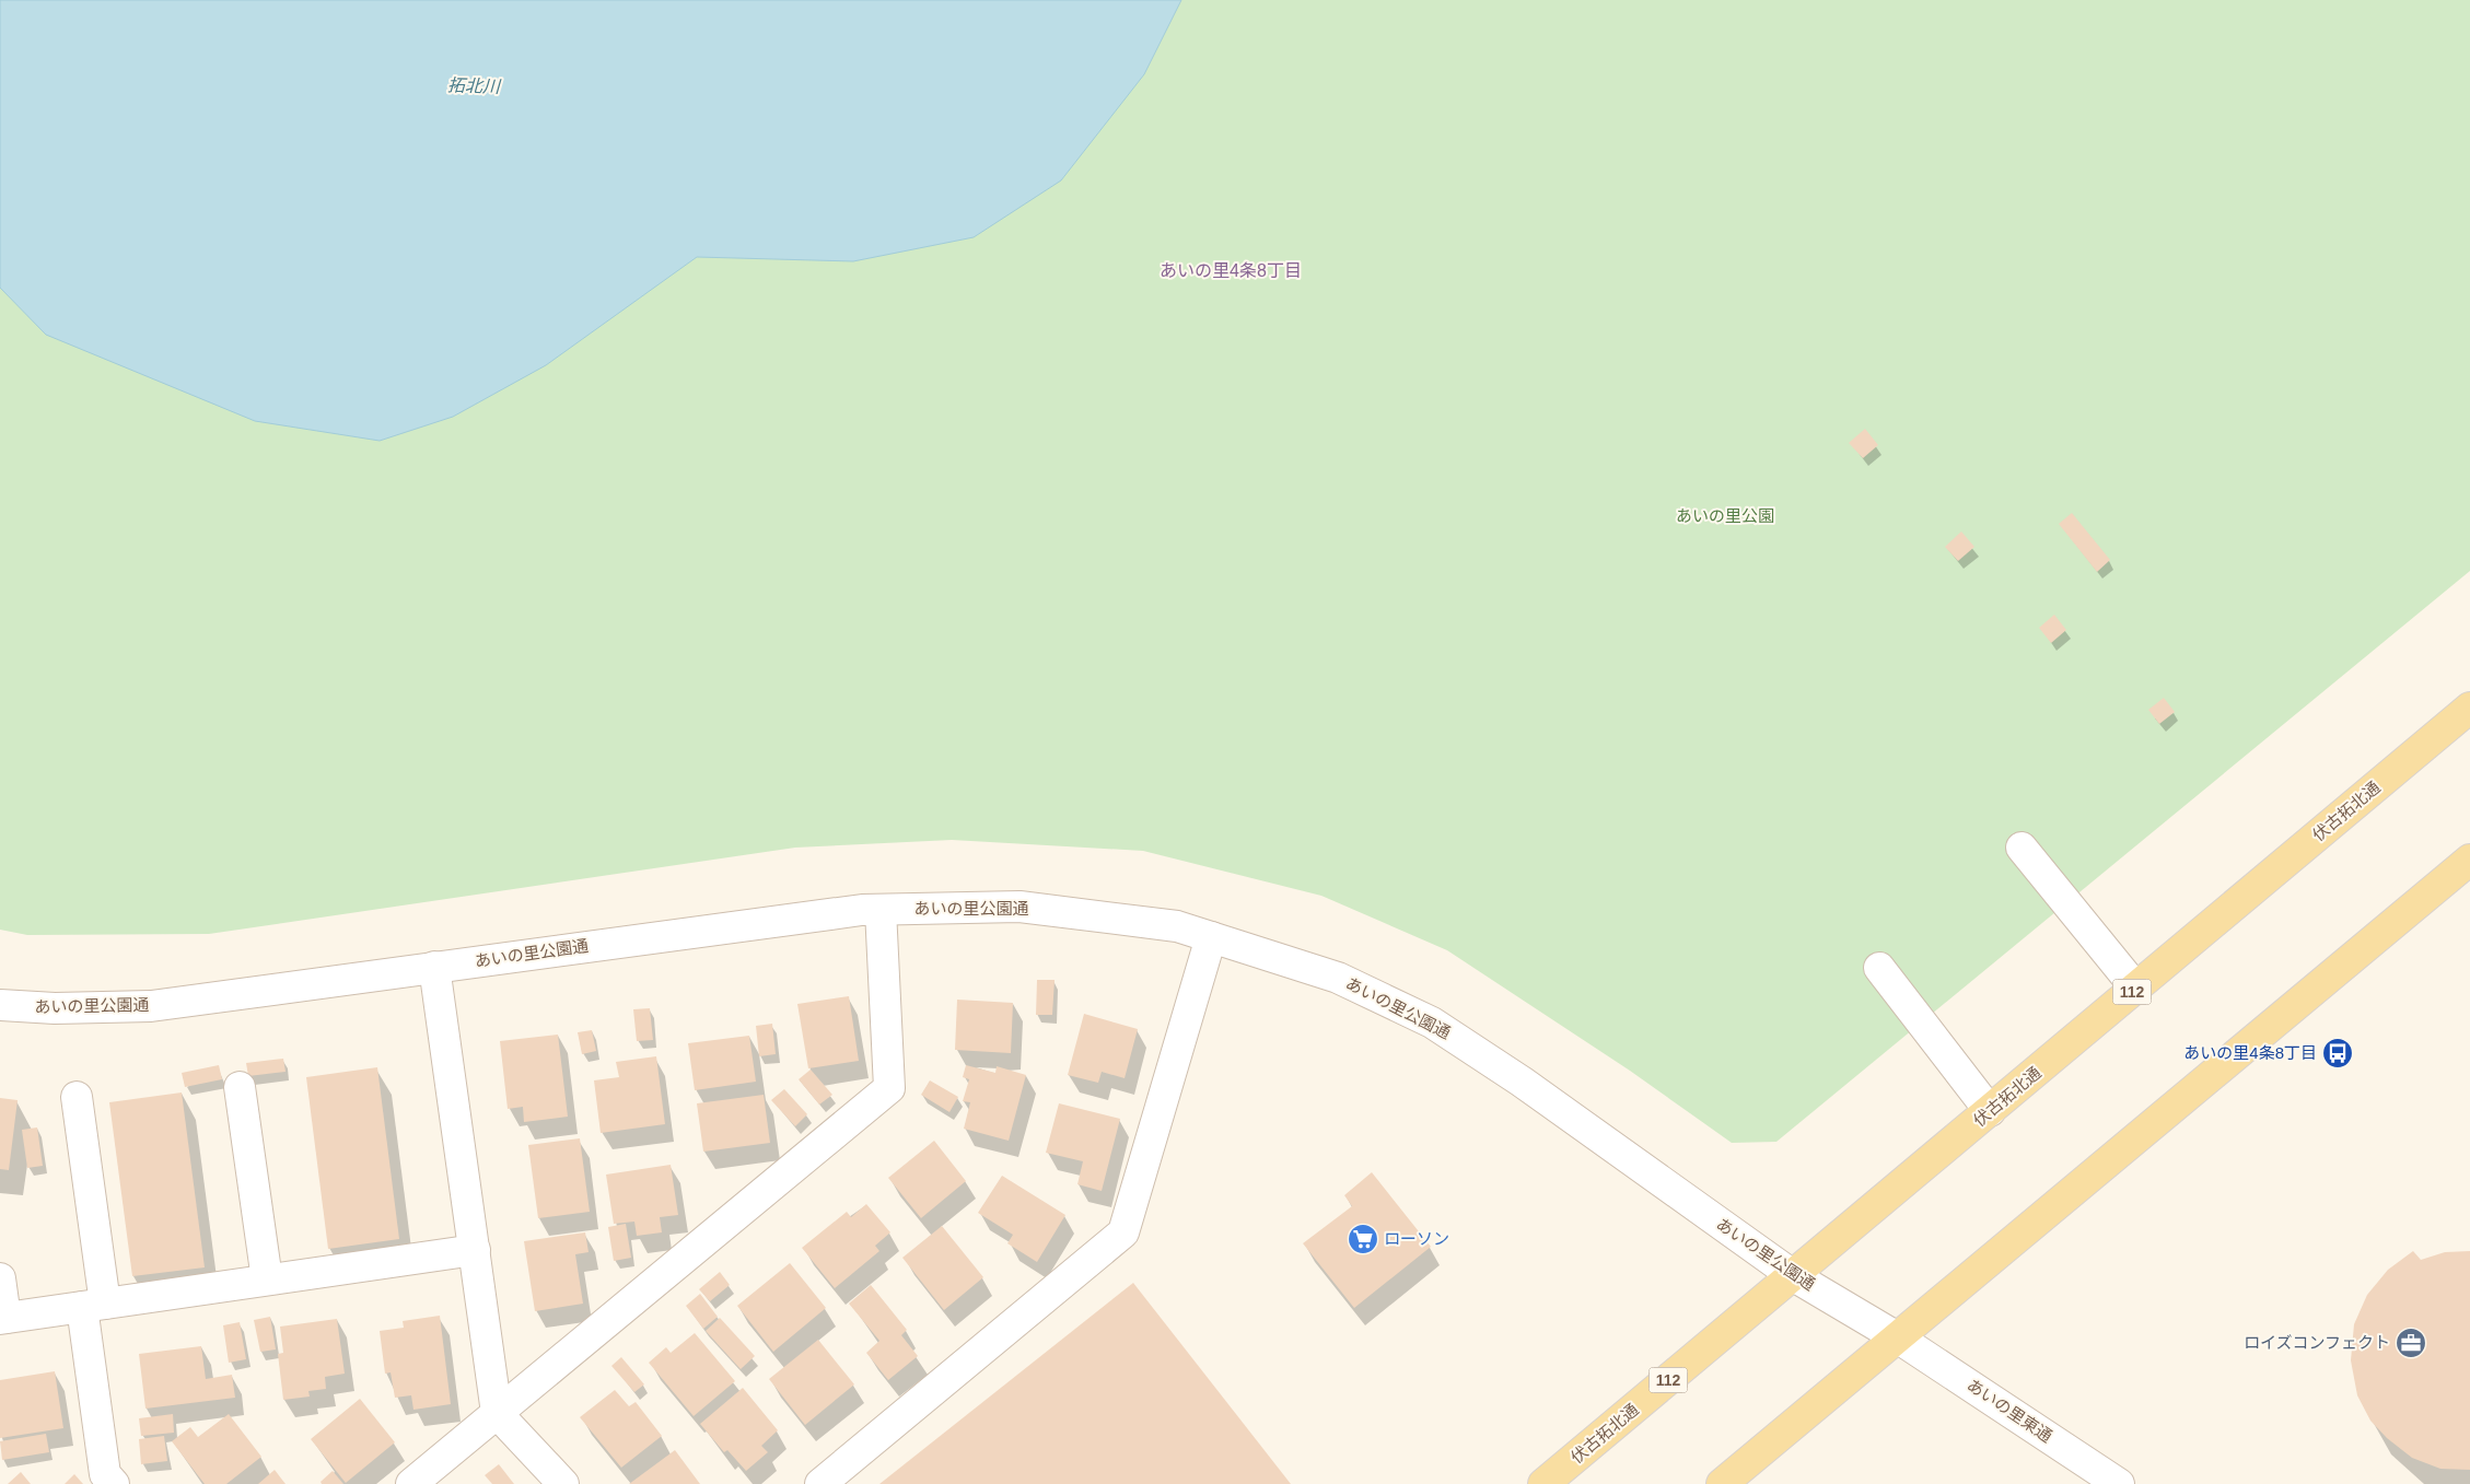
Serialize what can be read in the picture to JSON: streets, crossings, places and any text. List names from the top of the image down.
{
  "streets": {
    "main road": ["伏古拓北通", "112"],
    "street": ["あいの里公園通", "あいの里東通"]
  },
  "crossings": [
    ["伏古拓北通", "あいの里公園通"],
    ["あいの里公園通", "あいの里東通"]
  ],
  "districts": ["あいの里4条8丁目"],
  "water": ["拓北川"],
  "parks": ["あいの里公園"],
  "places": {
    "bus stop": ["あいの里4条8丁目"],
    "supermarket": ["ローソン"],
    "office": ["ロイズコンフェクト"]
  }
}
